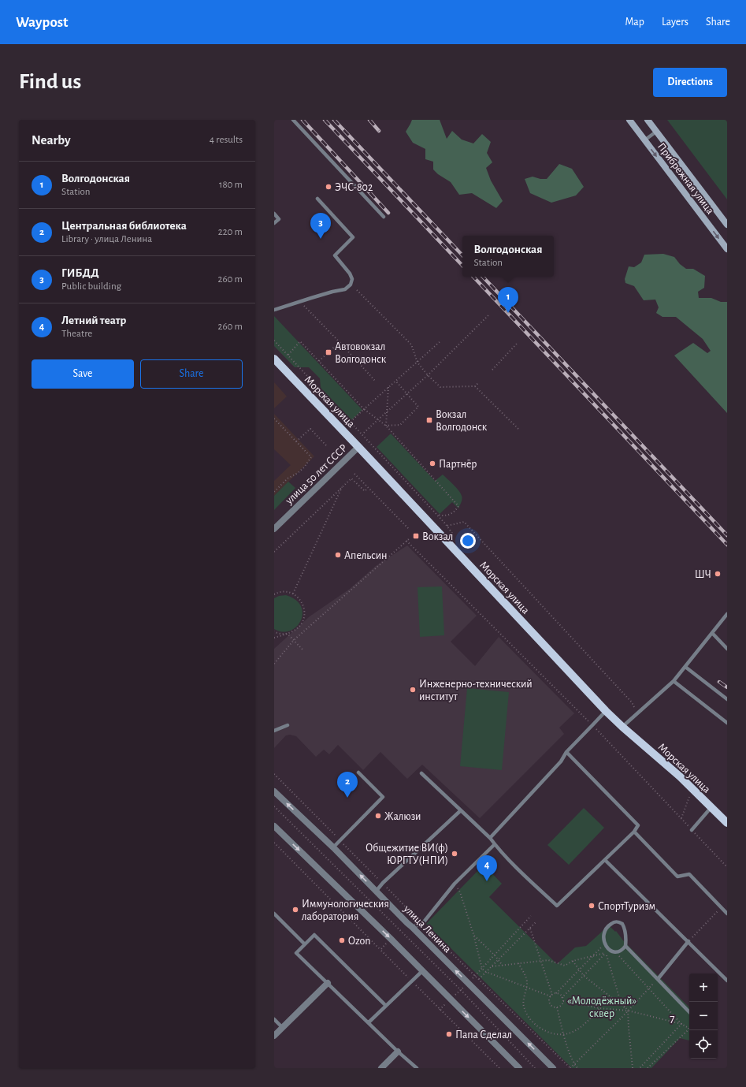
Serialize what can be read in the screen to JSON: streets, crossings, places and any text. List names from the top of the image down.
{
  "streets": {
    "main road": ["Прибрежная улица", "Морская улица"],
    "street": ["улица 50 лет СССР", "улица Ленина"]
  },
  "crossings": [
    ["Морская улица", "улица 50 лет СССР"]
  ],
  "districts": ["7"],
  "parks": ["«Молодёжный» сквер"],
  "places": {
    "other": [
      "ЭЧС-802",
      "Партнёр",
      "Апельсин",
      "ШЧ",
      "Инженерно-технический институт",
      "Жалюзи",
      "Общежитие ВИ(ф) ЮРГТУ(НПИ)",
      "СпортТуризм",
      "Иммунологическия лаборатория",
      "Ozon",
      "Папа Сделал"
    ],
    "transit": ["Автовокзал Волгодонск", "Вокзал Волгодонск", "Вокзал"]
  },
  "page": {
    "header": "Waypost",
    "nav": ["Map", "Layers", "Share"],
    "buttons": [
      "Directions",
      ["Save", "Share"]
    ],
    "title": "Find us",
    "heading": ["Nearby", "4 results"],
    "list": [
      {
        "mark": "1",
        "name": "Волгодонская",
        "note": "Station",
        "value": "180 m"
      },
      {
        "mark": "2",
        "name": "Центральная библиотека",
        "note": "Library · улица Ленина",
        "value": "220 m"
      },
      {
        "mark": "3",
        "name": "ГИБДД",
        "note": "Public building",
        "value": "260 m"
      },
      {
        "mark": "4",
        "name": "Летний театр",
        "note": "Theatre",
        "value": "260 m"
      }
    ],
    "pins": [
      "3",
      "1",
      "2",
      "4"
    ],
    "popup": ["Волгодонская", "Station"],
    "map_buttons": ["+", "−"]
  }
}
